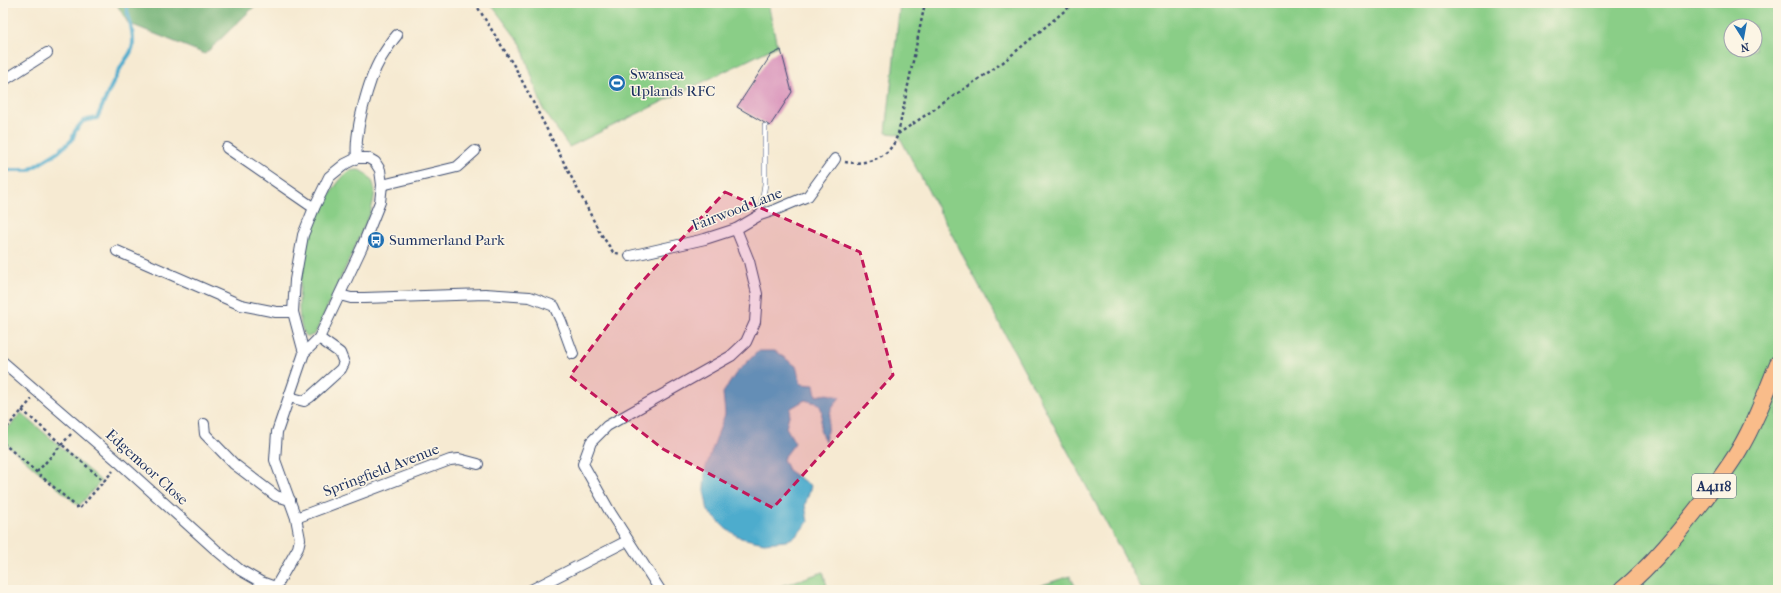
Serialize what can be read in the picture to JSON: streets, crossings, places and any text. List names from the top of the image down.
{
  "streets": {
    "main road": ["A4118"],
    "street": ["Fairwood Lane", "Edgemoor Close", "Springfield Avenue"]
  },
  "places": {
    "sports": ["Swansea Uplands RFC"],
    "bus stop": ["Summerland Park"]
  },
  "north": "bottom"
}
